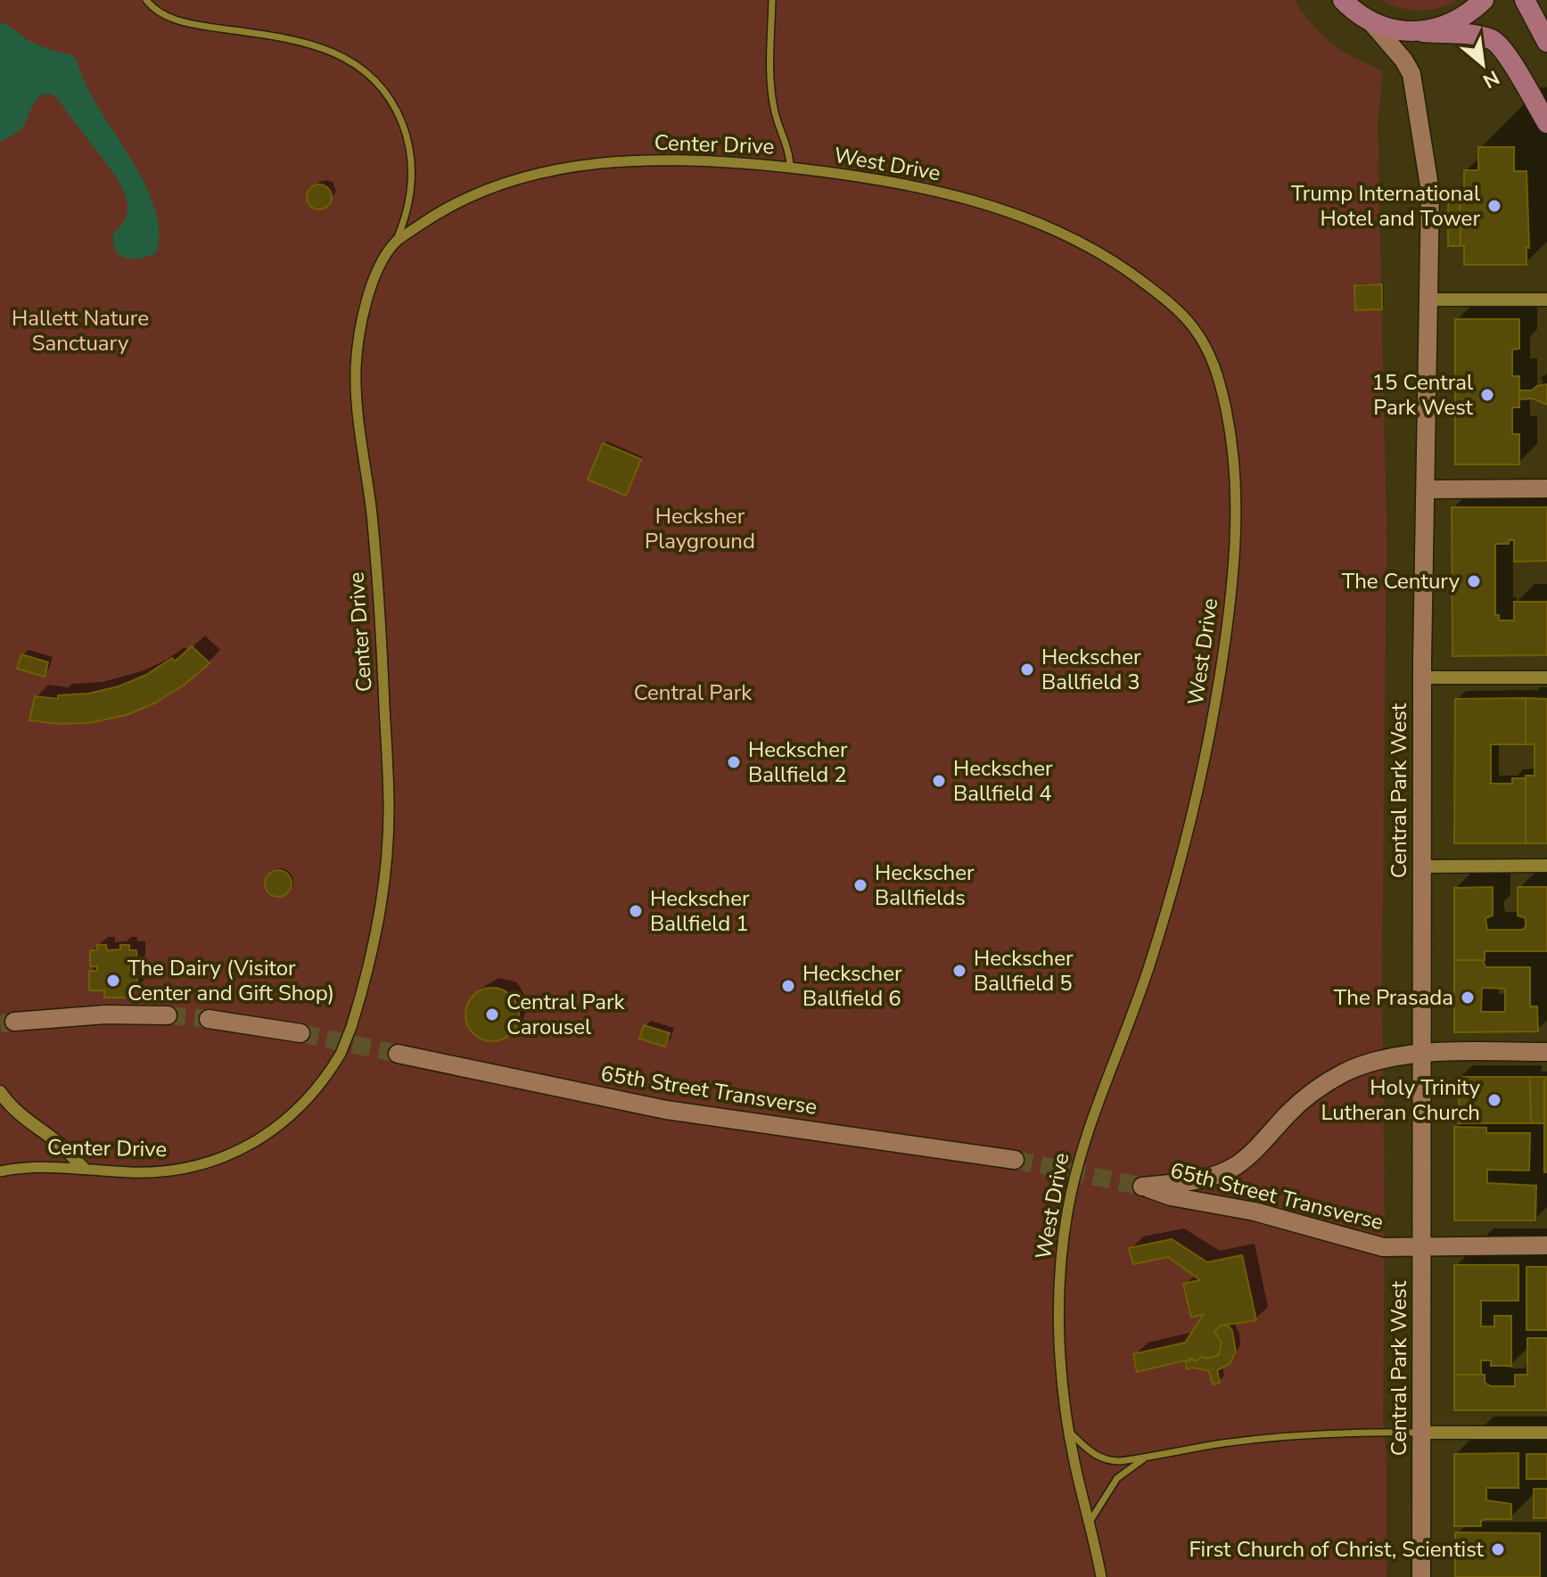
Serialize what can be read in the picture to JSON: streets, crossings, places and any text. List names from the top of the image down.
{
  "streets": {
    "main road": ["Central Park West", "65th Street Transverse"],
    "street": ["Center Drive", "West Drive"]
  },
  "crossings": [
    ["Center Drive", "West Drive"],
    ["Central Park West", "65th Street Transverse"]
  ],
  "parks": ["Hallett Nature Sanctuary", "Hecksher Playground", "Central Park"],
  "places": [
    "Trump International Hotel and Tower",
    "15 Central Park West",
    "The Century",
    "Heckscher Ballfield 3",
    "Heckscher Ballfield 2",
    "Heckscher Ballfield 4",
    "Heckscher Ballfields",
    "Heckscher Ballfield 1",
    "Heckscher Ballfield 5",
    "The Dairy (Visitor Center and Gift Shop)",
    "Heckscher Ballfield 6",
    "The Prasada",
    "Central Park Carousel",
    "Holy Trinity Lutheran Church",
    "First Church of Christ, Scientist"
  ],
  "north": "bottom right"
}
